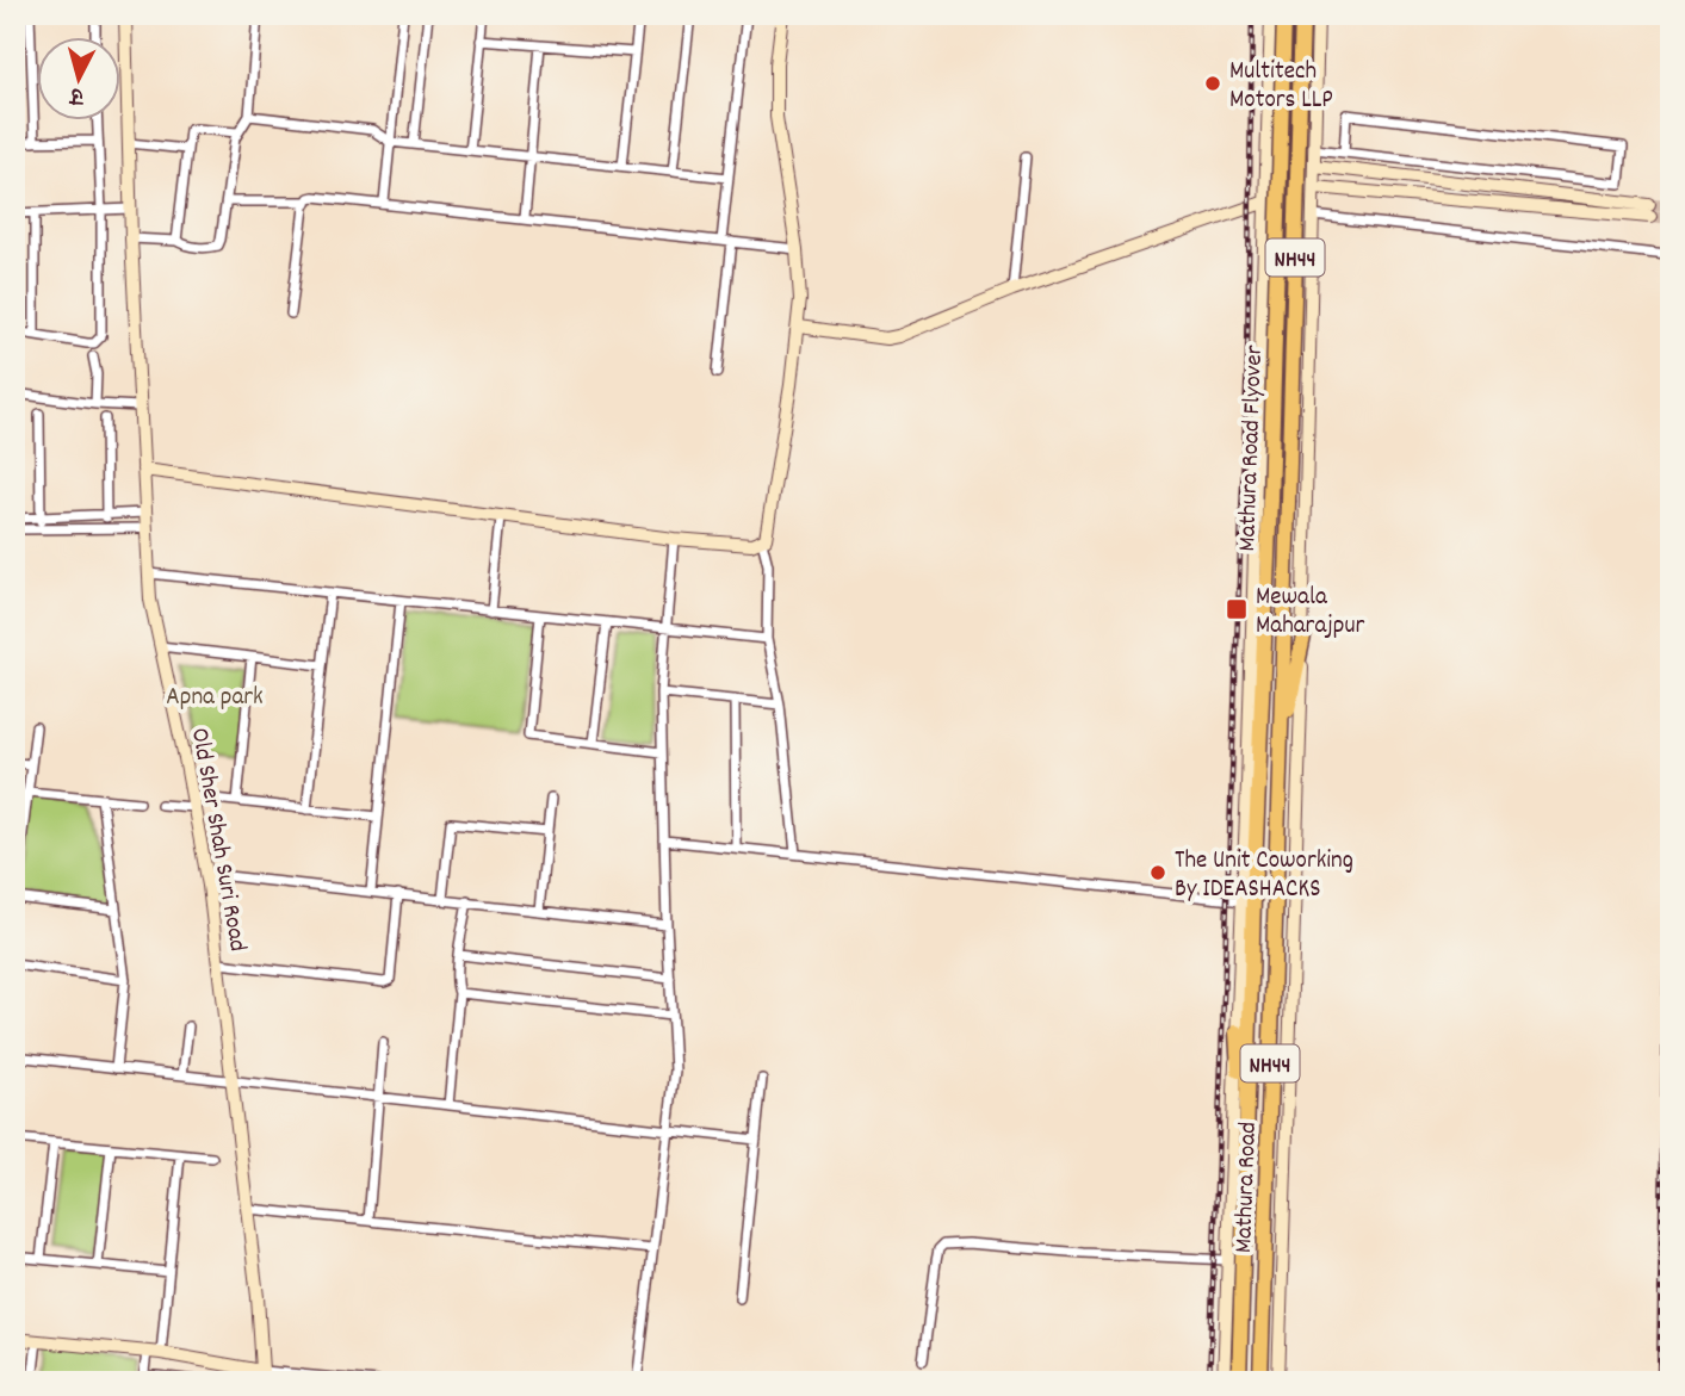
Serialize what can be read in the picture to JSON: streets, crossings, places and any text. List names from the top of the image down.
{
  "streets": {
    "highway": ["NH44", "Mathura Road Flyover", "Mathura Road"],
    "street": ["Old Sher Shah Suri Road"]
  },
  "crossings": [
    ["Mathura Road Flyover", "Mathura Road"]
  ],
  "parks": ["Apna park"],
  "places": {
    "other": ["Multitech Motors LLP", "The Unit Coworking By IDEASHACKS"],
    "transit": ["Mewala Maharajpur"]
  },
  "north": "bottom"
}
